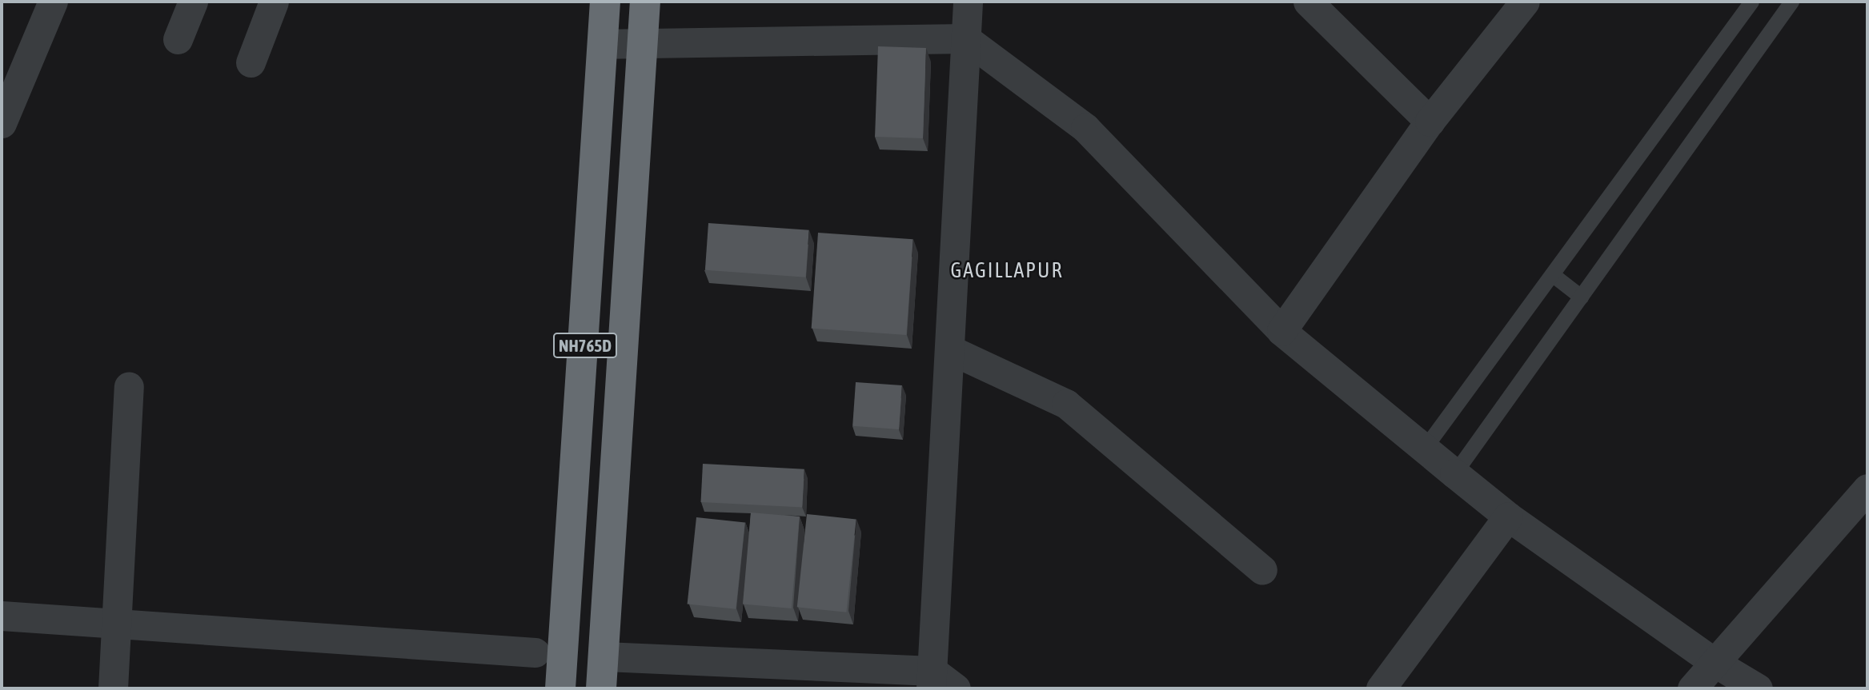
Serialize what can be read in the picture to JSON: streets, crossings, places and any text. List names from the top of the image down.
{
  "streets": {
    "highway": ["NH765D"]
  },
  "districts": ["GAGILLAPUR"]
}
